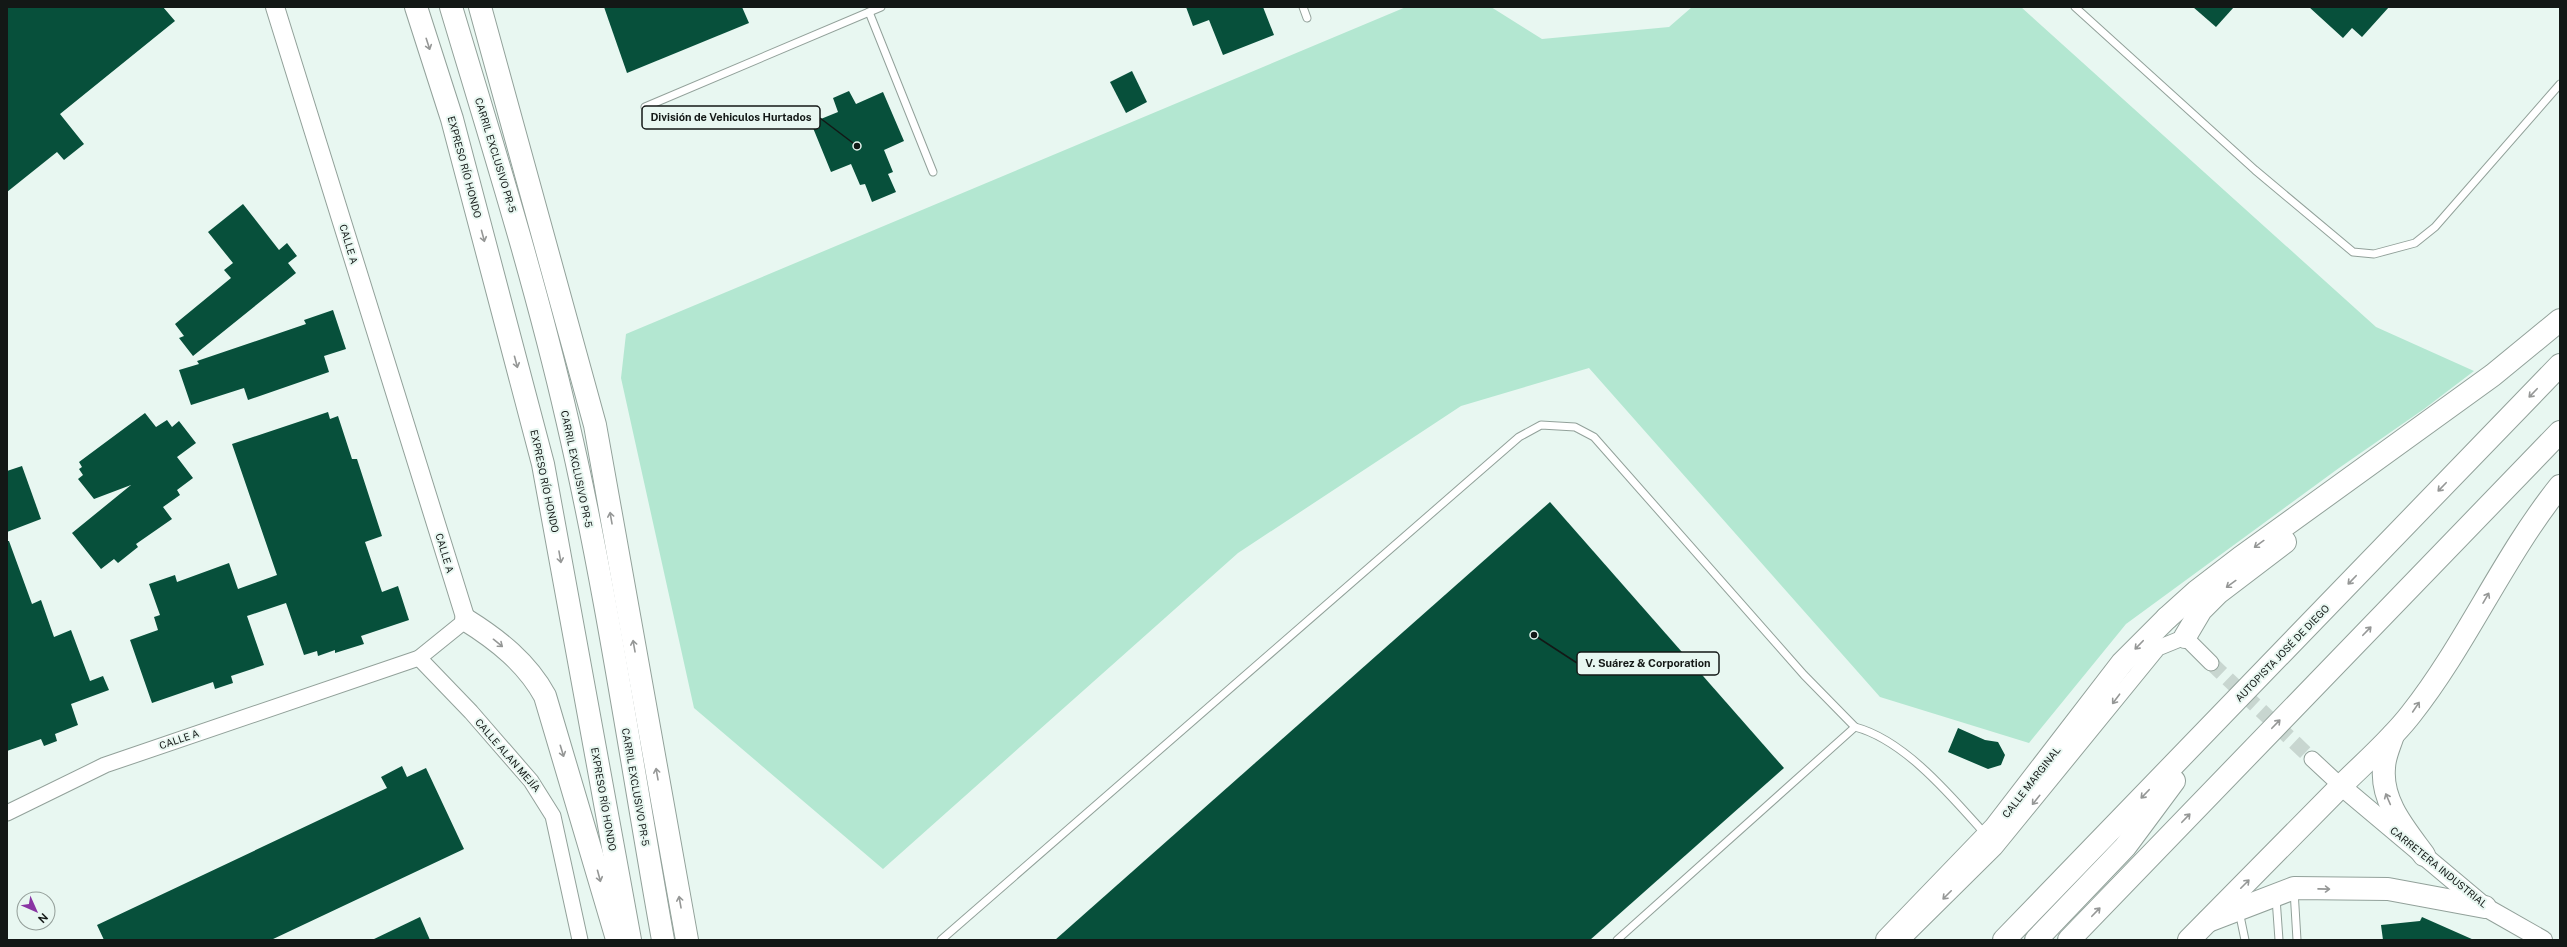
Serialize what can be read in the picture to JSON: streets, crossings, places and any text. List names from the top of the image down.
{
  "streets": {
    "highway": [
      "CARRIL EXCLUSIVO PR-5",
      "EXPRESO RÍO HONDO",
      "AUTOPISTA JOSÉ DE DIEGO",
      "CALLE MARGINAL"
    ],
    "street": ["CALLE A", "CALLE ALAN MEJÍA", "CARRETERA INDUSTRIAL"]
  },
  "crossings": [
    ["CALLE A", "CALLE ALAN MEJÍA"]
  ],
  "places": ["División de Vehiculos Hurtados", "V. Suárez & Corporation"],
  "north": "bottom right"
}
